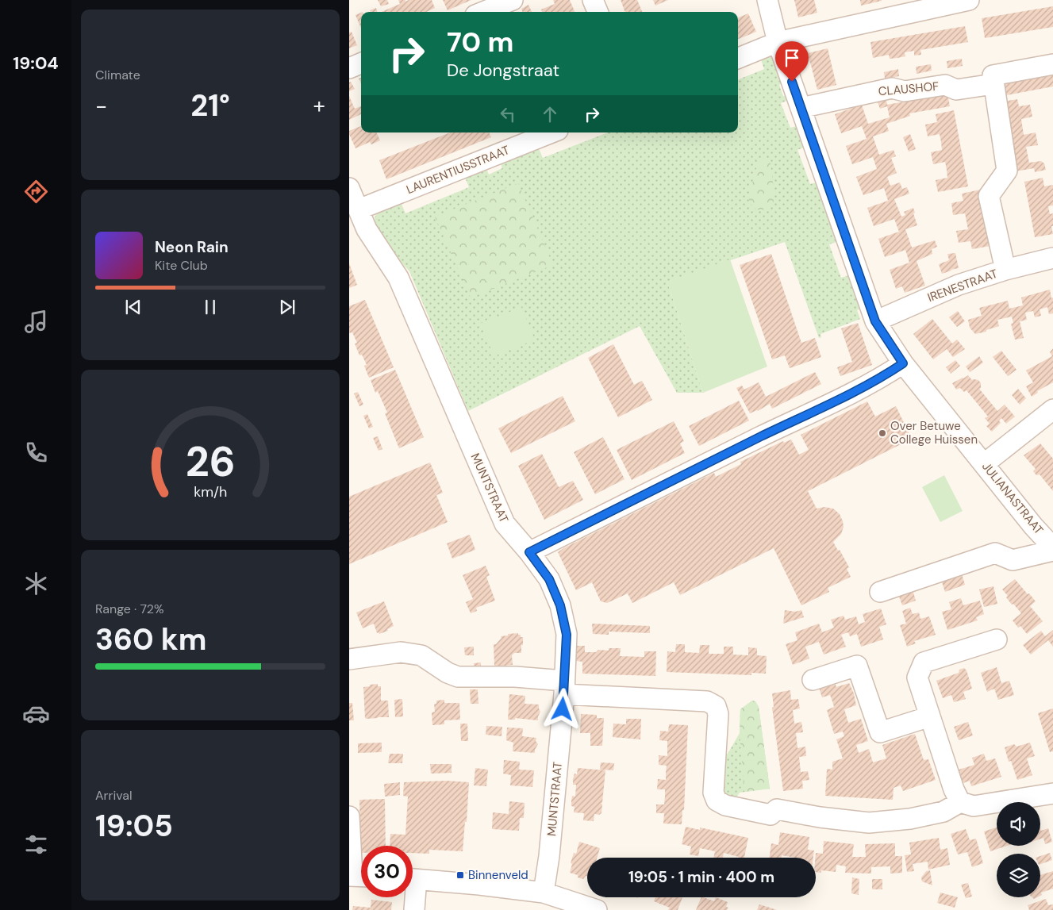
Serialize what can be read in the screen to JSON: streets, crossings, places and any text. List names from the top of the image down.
{
  "streets": {
    "street": [
      "CLAUSHOF",
      "LAURENTIUSSTRAAT",
      "IRENESTRAAT",
      "MUNTSTRAAT",
      "JULIANASTRAAT"
    ]
  },
  "crossings": [
    ["CLAUSHOF", "JULIANASTRAAT"],
    ["LAURENTIUSSTRAAT", "MUNTSTRAAT"],
    ["IRENESTRAAT", "JULIANASTRAAT"]
  ],
  "places": {
    "other": ["Over Betuwe College Huissen"],
    "transit": ["Binnenveld"]
  },
  "page": {
    "tabs": "19:04",
    "tile": [
      "Climate",
      ["Range · 72%", "360 km"],
      ["Arrival", "19:05"]
    ],
    "turn": ["70 m", "De Jongstraat"],
    "heat": ["−", "21°", "+"],
    "song": ["Neon Rain", "Kite Club"],
    "limit": "30",
    "trip": "19:05 · 1 min · 400 m",
    "gauge": ["26", "km/h"]
  }
}
